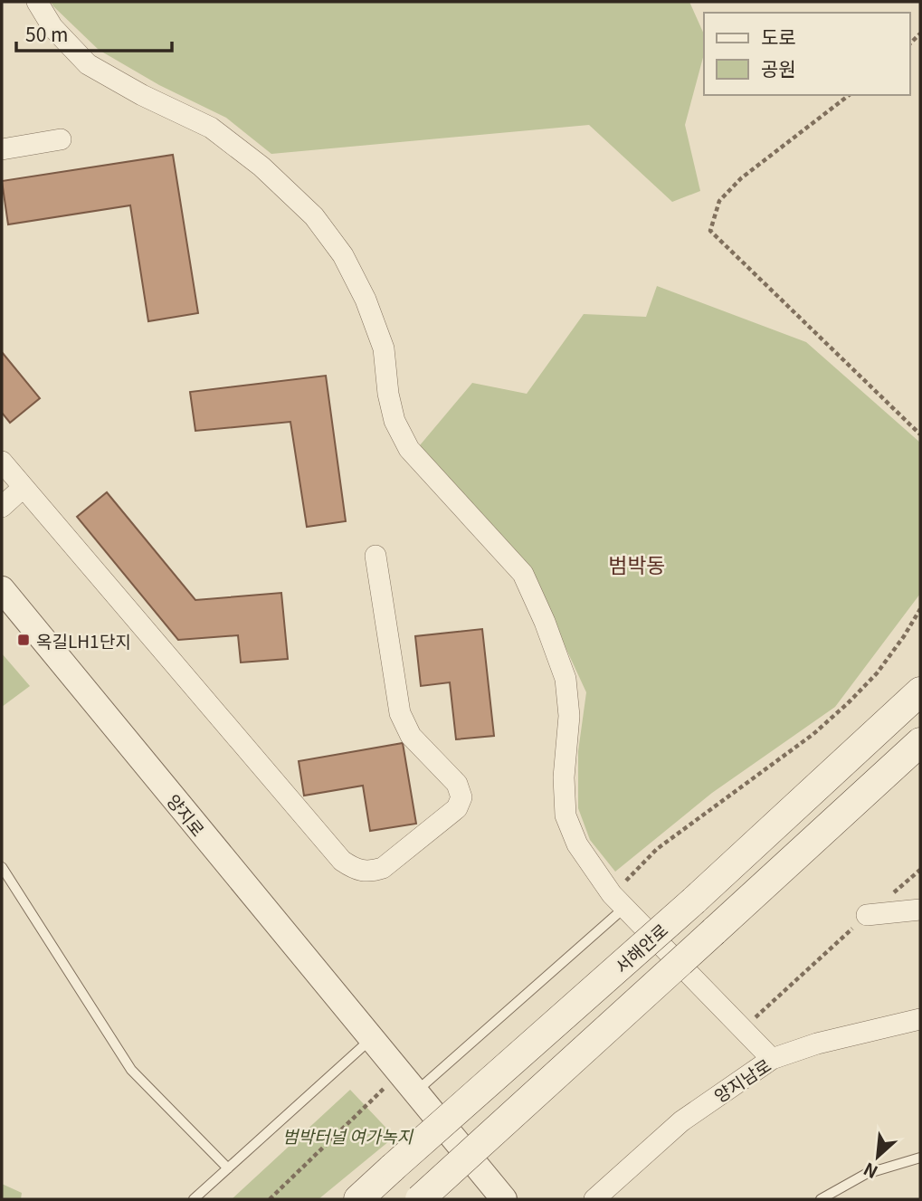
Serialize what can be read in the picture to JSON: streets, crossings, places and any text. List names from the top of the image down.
{
  "streets": {
    "main road": ["서해안로"],
    "street": ["양지로", "양지남로"]
  },
  "districts": ["범박동"],
  "parks": ["범박터널 여가녹지"],
  "places": {
    "transit": ["옥길LH1단지"]
  },
  "legend": ["도로", "공원"],
  "scale_bar": "50 m",
  "north": "bottom left"
}
